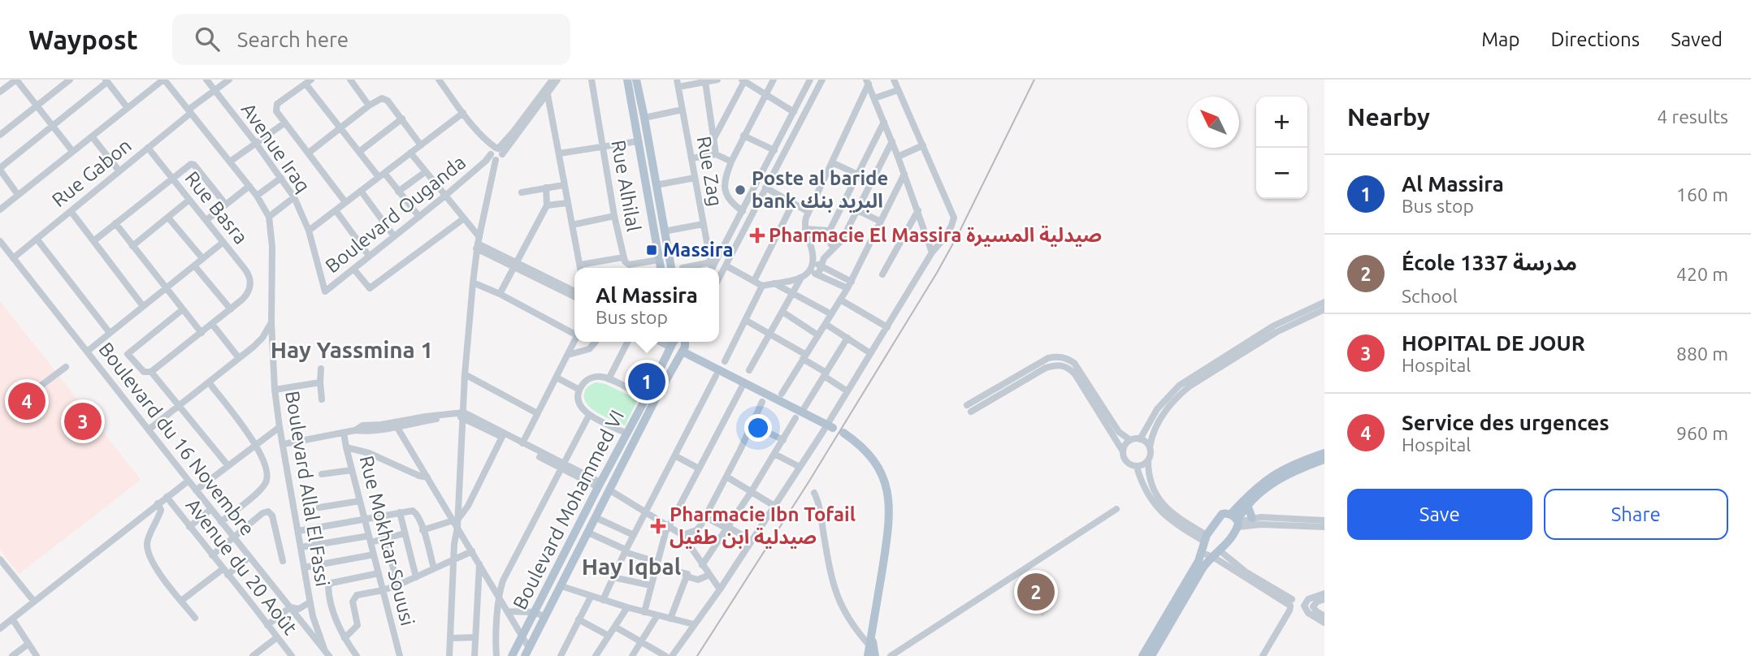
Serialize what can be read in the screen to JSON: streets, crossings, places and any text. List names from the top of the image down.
{
  "streets": {
    "main road": ["Boulevard Mohammed VI"],
    "street": [
      "Avenue Iraq",
      "Rue Zag",
      "Rue Gabon",
      "Rue Alhilal",
      "Rue Basra",
      "Boulevard Ouganda",
      "Boulevard du 16 Novembre",
      "Boulevard Allal El Fassi",
      "Rue Mokhtar Souusi",
      "Avenue du 20 Août"
    ]
  },
  "crossings": [
    ["Avenue Iraq", "Rue Gabon"],
    ["Avenue Iraq", "Boulevard Ouganda"],
    ["Rue Gabon", "Rue Basra"],
    ["Rue Gabon", "Boulevard du 16 Novembre"],
    ["Rue Gabon", "Boulevard Allal El Fassi"],
    ["Boulevard du 16 Novembre", "Boulevard Allal El Fassi"]
  ],
  "districts": ["Hay Yassmina 1", "Hay Iqbal"],
  "places": {
    "other": ["Poste al baride bank البريد بنك"],
    "health": ["Pharmacie El Massira صيدلية المسيرة", "Pharmacie Ibn Tofail صيدلية ابن طفيل"],
    "transit": ["Massira"]
  },
  "north": "top left",
  "page": {
    "header": "Waypost",
    "search": "Search here",
    "nav": ["Map", "Directions", "Saved"],
    "heading": ["Nearby", "4 results"],
    "map_buttons": ["+", "−"],
    "list": [
      {
        "mark": "1",
        "name": "Al Massira",
        "note": "Bus stop",
        "value": "160 m"
      },
      {
        "mark": "2",
        "name": "École مدرسة 1337",
        "note": "School",
        "value": "420 m"
      },
      {
        "mark": "3",
        "name": "HOPITAL DE JOUR",
        "note": "Hospital",
        "value": "880 m"
      },
      {
        "mark": "4",
        "name": "Service des urgences",
        "note": "Hospital",
        "value": "960 m"
      }
    ],
    "popup": ["Al Massira", "Bus stop"],
    "pins": [
      "1",
      "4",
      "3",
      "2"
    ],
    "buttons": ["Save", "Share"]
  }
}
